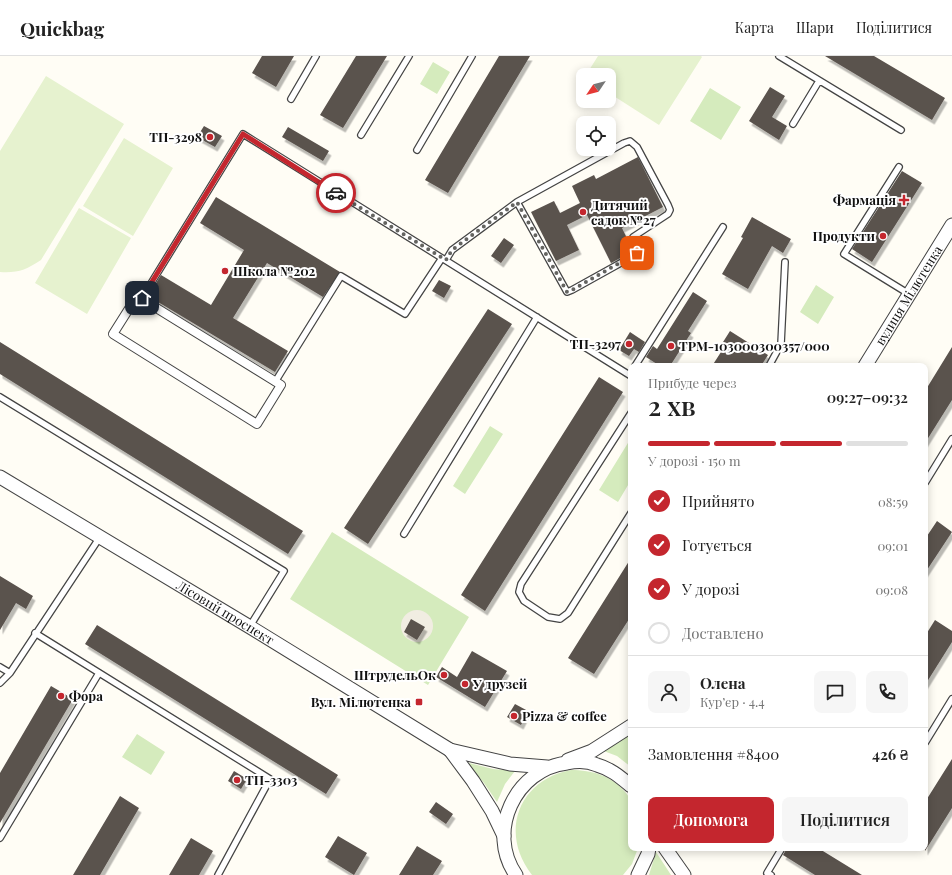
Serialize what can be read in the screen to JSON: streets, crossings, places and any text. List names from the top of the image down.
{
  "streets": {
    "street": ["вулиця Мілютенка", "Лісовий проспект"]
  },
  "places": {
    "other": [
      "ТП-3298",
      "Дитячий садок №27",
      "Продукти",
      "Школа №202",
      "ТП-3297",
      "ТРМ-103000300357/000",
      "ШтрудельОк",
      "У друзей",
      "Фора",
      "Pizza & coffee",
      "ТП-3303"
    ],
    "health": ["Фармація"],
    "transit": ["Вул. Мілютенка"]
  },
  "north": "bottom left",
  "page": {
    "header": "Quickbag",
    "nav": ["Карта", "Шари", "Поділитися"],
    "heading": ["2 хв", "Прибуде через", "09:27–09:32"],
    "panel": [
      "Олена",
      "Кур’єр · 4.4",
      "Замовлення #8400",
      "426 ₴"
    ],
    "bar": "У дорозі · 150 m",
    "list": [
      ["Прийнято", "08:59"],
      ["Готується", "09:01"],
      ["У дорозі", "09:08"],
      "Доставлено"
    ],
    "buttons": ["Допомога", "Поділитися"]
  }
}
